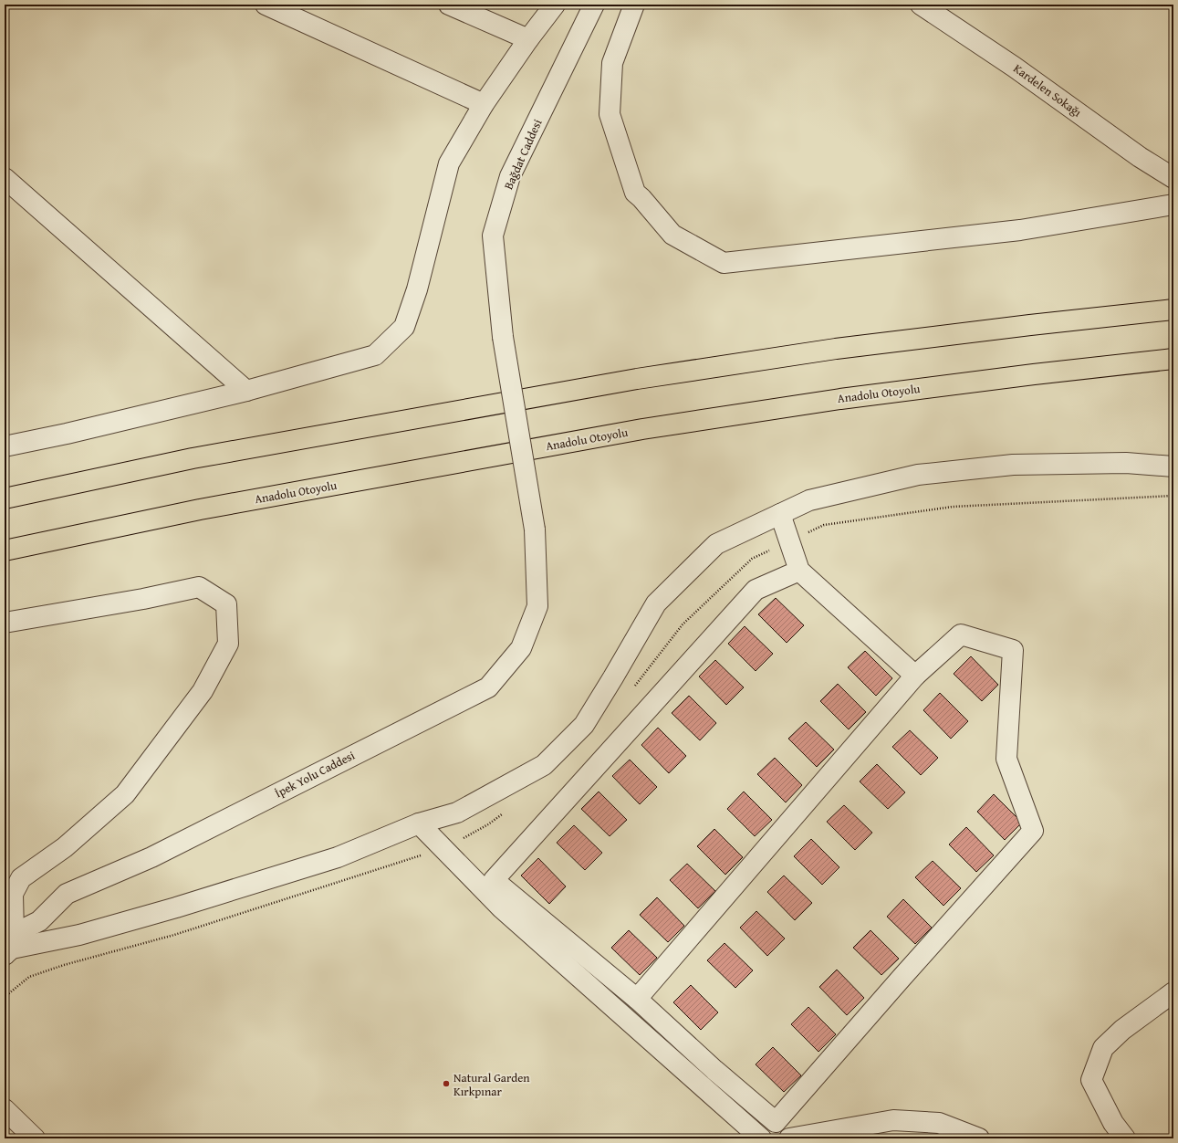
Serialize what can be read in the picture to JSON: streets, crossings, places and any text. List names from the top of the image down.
{
  "streets": {
    "highway": ["Anadolu Otoyolu"],
    "street": ["Kardelen Sokağı", "Bağdat Caddesi", "İpek Yolu Caddesi"]
  },
  "crossings": [
    ["Bağdat Caddesi", "İpek Yolu Caddesi"]
  ],
  "places": ["Natural Garden Kırkpınar"]
}
